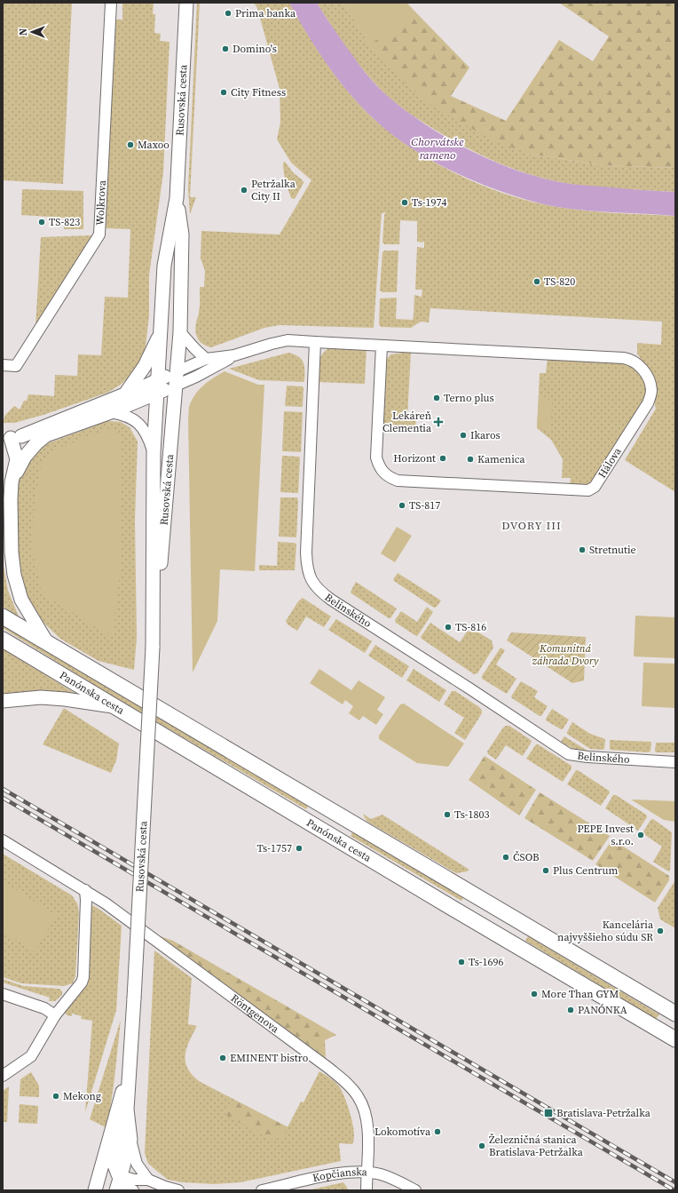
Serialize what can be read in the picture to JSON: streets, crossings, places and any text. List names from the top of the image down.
{
  "streets": {
    "main road": ["Panónska cesta"],
    "street": [
      "Rusovská cesta",
      "Wolkrova",
      "Hálova",
      "Belinského",
      "Röntgenova",
      "Kopčianska"
    ]
  },
  "crossings": [
    ["Röntgenova", "Kopčianska"]
  ],
  "districts": ["DVORY III"],
  "water": ["Chorvátske rameno"],
  "parks": ["Komunitná záhrada Dvory"],
  "places": {
    "other": [
      "Prima banka",
      "Domino's",
      "City Fitness",
      "Maxoo",
      "Petržalka City II",
      "Ts-1974",
      "TS-823",
      "TS-820",
      "Terno plus",
      "Ikaros",
      "Horizont",
      "Kamenica",
      "TS-817",
      "Stretnutie",
      "TS-816",
      "Ts-1803",
      "PEPE Invest s.r.o.",
      "Ts-1757",
      "ČSOB",
      "Plus Centrum",
      "Kancelária najvyššieho súdu SR",
      "Ts-1696",
      "More Than GYM",
      "PANÓNKA",
      "EMINENT bistro",
      "Mekong",
      "Lokomotíva",
      "Železničná stanica Bratislava-Petržalka"
    ],
    "health": ["Lekáreň Clementia"],
    "transit": ["Bratislava-Petržalka"]
  },
  "north": "left"
}
